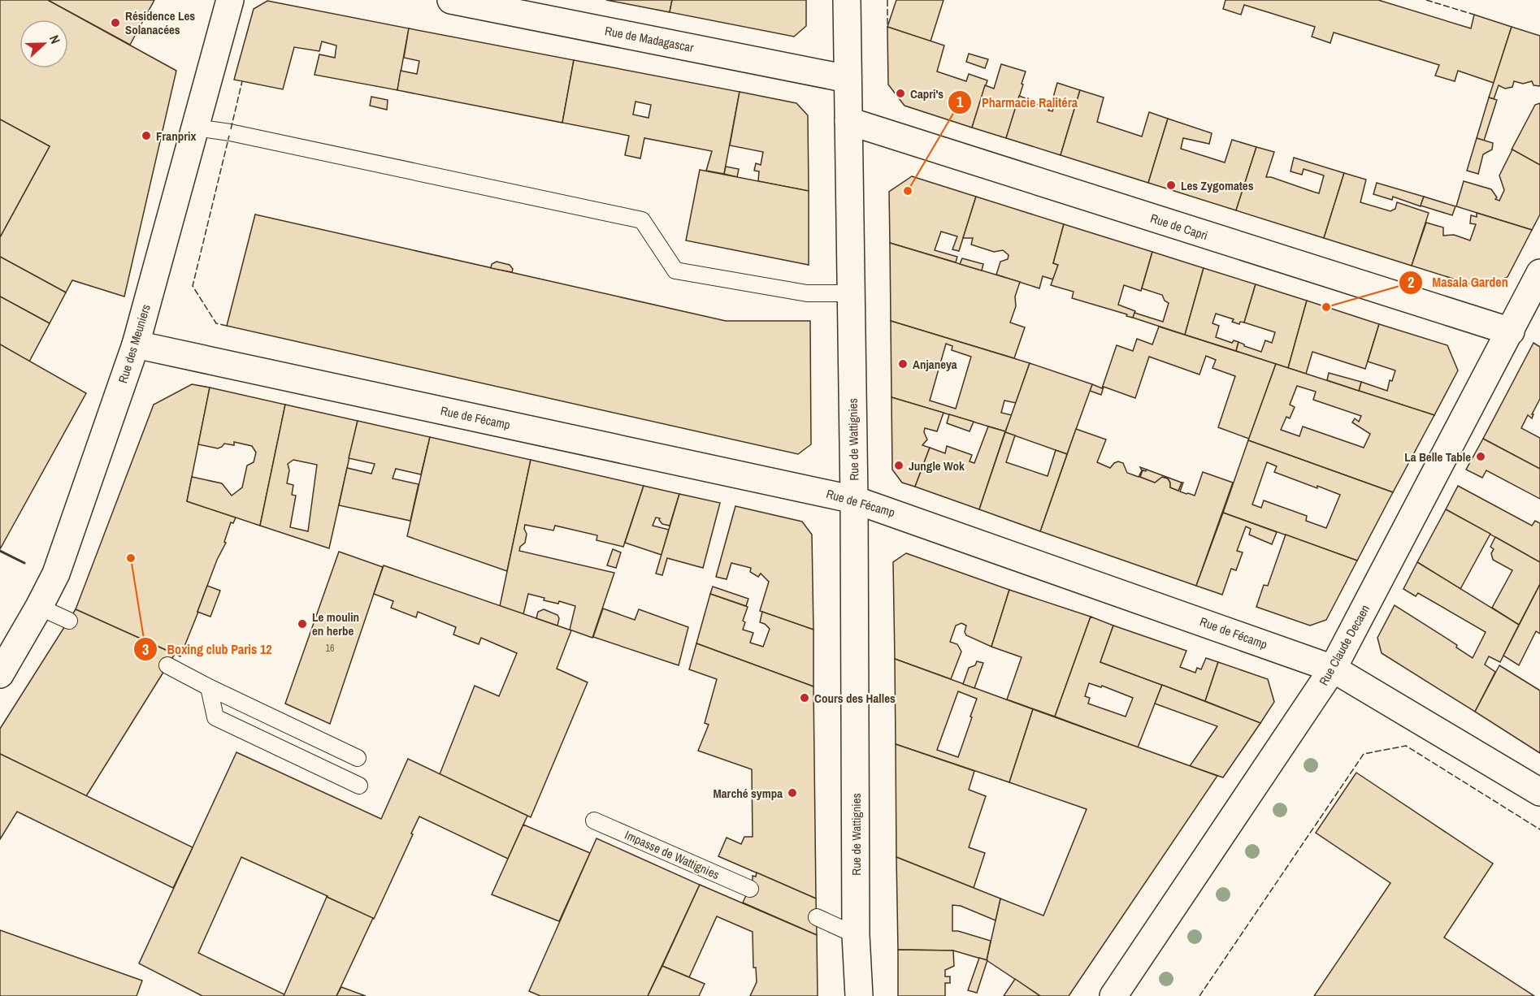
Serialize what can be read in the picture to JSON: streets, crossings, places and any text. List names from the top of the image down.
{
  "streets": {
    "street": [
      "Rue de Madagascar",
      "Rue de Capri",
      "Rue des Meuniers",
      "Rue de Fécamp",
      "Rue de Wattignies",
      "Rue Claude Decaen"
    ],
    "lane": ["Impasse de Wattignies"]
  },
  "crossings": [
    ["Rue de Madagascar", "Rue de Wattignies"],
    ["Rue de Capri", "Rue de Wattignies"],
    ["Rue de Capri", "Rue Claude Decaen"],
    ["Rue des Meuniers", "Rue de Fécamp"],
    ["Rue de Fécamp", "Rue de Wattignies"],
    ["Rue de Fécamp", "Rue Claude Decaen"]
  ],
  "places": [
    "Résidence Les Solanacées",
    "Capri's",
    "Franprix",
    "Les Zygomates",
    "Pharmacie Ralitéra",
    "Masala Garden",
    "Anjaneya",
    "La Belle Table",
    "Jungle Wok",
    "Boxing club Paris 12",
    "Le moulin en herbe",
    "Cours des Halles",
    "Marché sympa"
  ],
  "house_numbers": ["16"],
  "north": "right"
}
